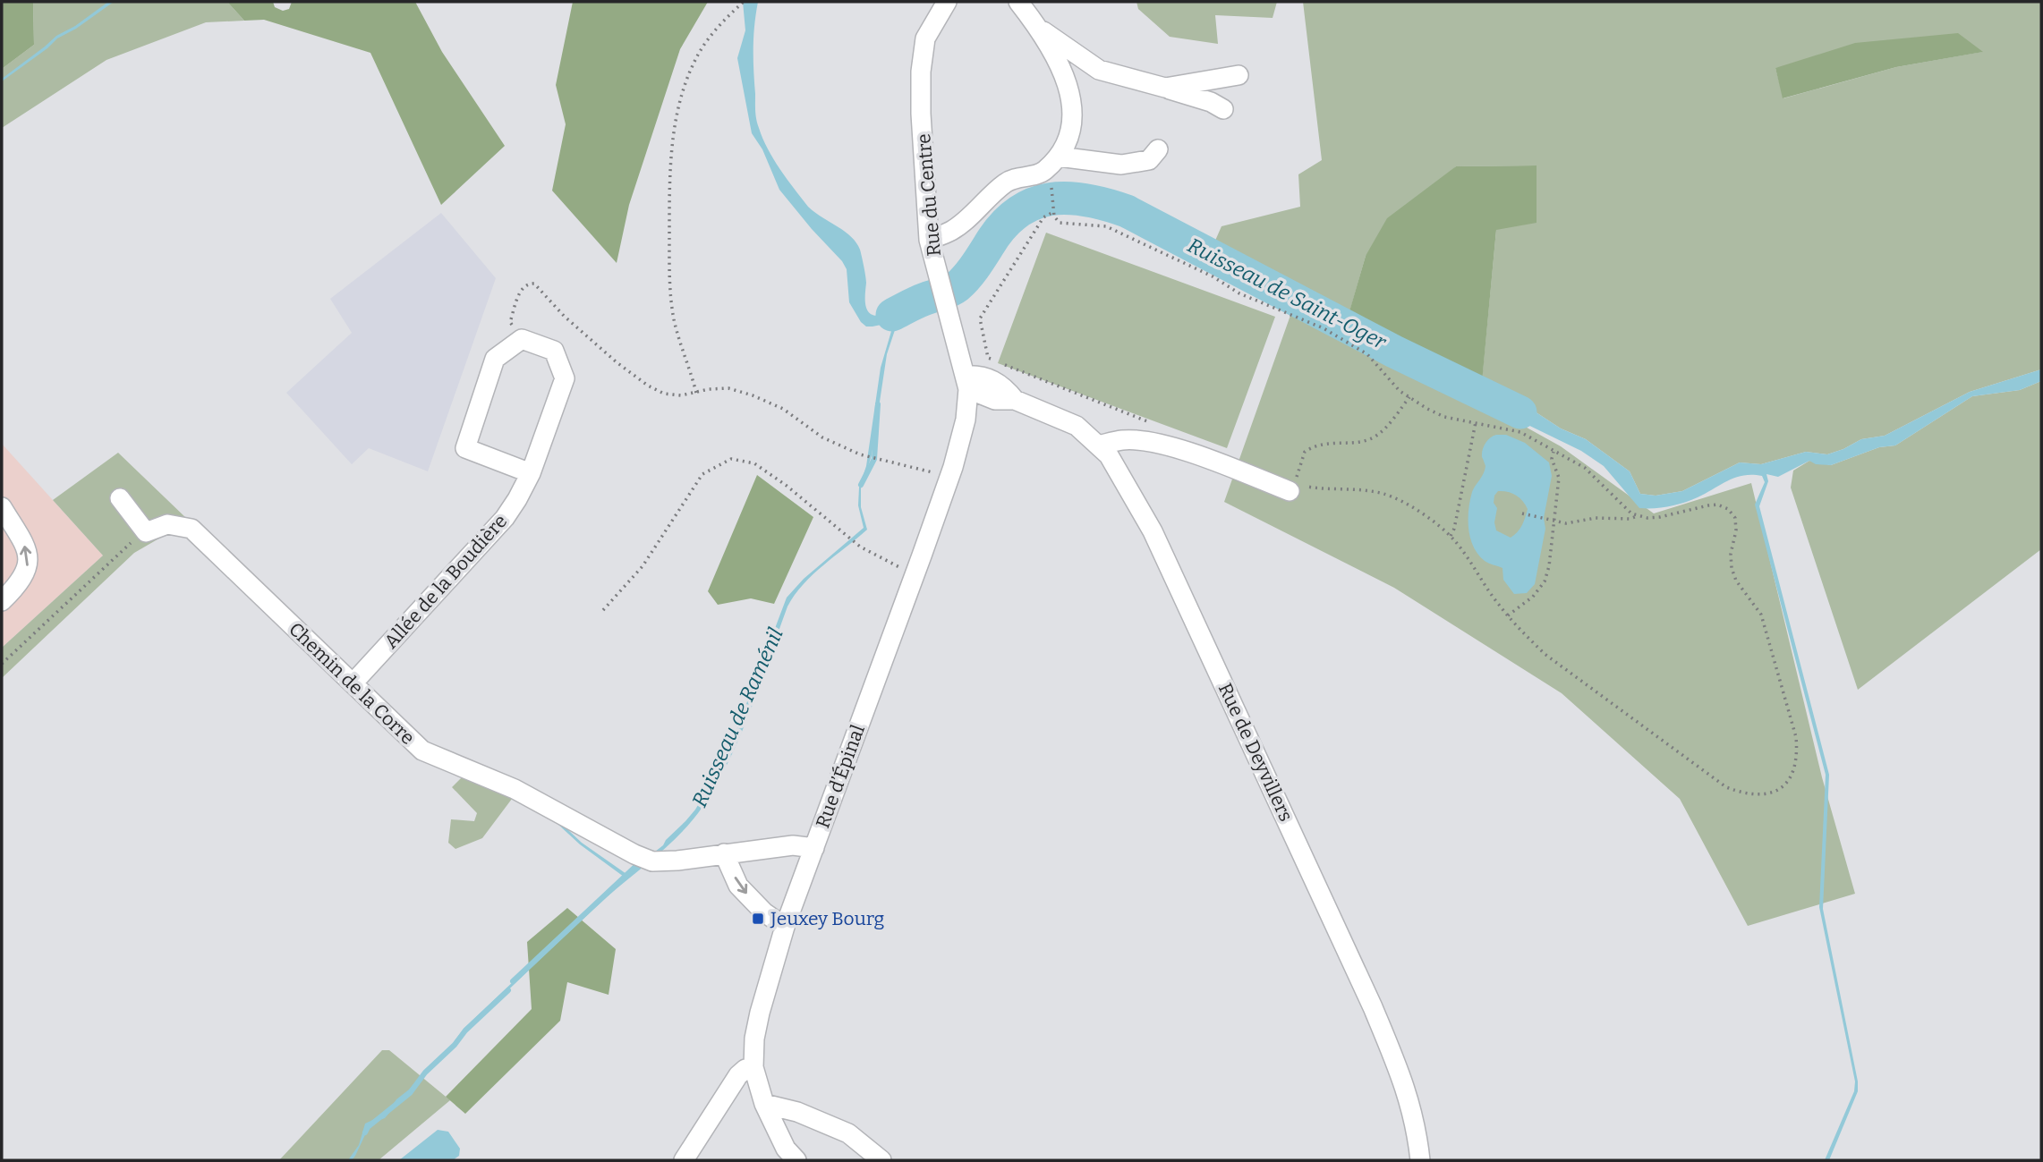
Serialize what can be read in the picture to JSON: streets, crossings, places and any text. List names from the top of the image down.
{
  "streets": {
    "street": [
      "Rue du Centre",
      "Allée de la Boudière",
      "Chemin de la Corre",
      "Rue de Deyvillers",
      "Rue d’Épinal"
    ]
  },
  "crossings": [
    ["Rue du Centre", "Rue de Deyvillers"],
    ["Rue du Centre", "Rue d’Épinal"],
    ["Allée de la Boudière", "Chemin de la Corre"],
    ["Chemin de la Corre", "Rue d’Épinal"],
    ["Rue de Deyvillers", "Rue d’Épinal"]
  ],
  "water": ["Ruisseau de Saint-Oger", "Ruisseau de Raménil"],
  "places": {
    "transit": ["Jeuxey Bourg"]
  }
}
